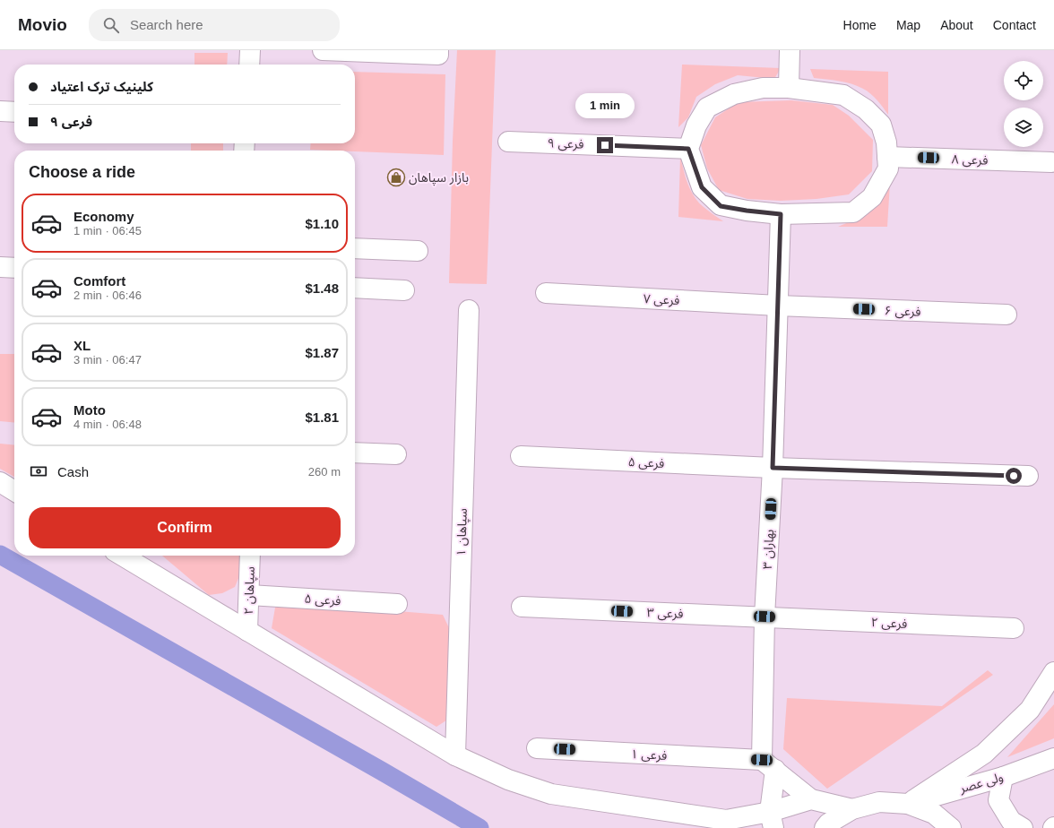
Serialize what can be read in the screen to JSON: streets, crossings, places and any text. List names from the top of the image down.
{
  "streets": {
    "street": [
      "فرعی ۹",
      "فرعی ۸",
      "فرعی ۷",
      "فرعی ۶",
      "فرعی ۵",
      "سپاهان ۱",
      "بهاران ۳",
      "سپاهان ۲",
      "فرعی ۳",
      "فرعی ۲",
      "فرعی ۱",
      "ولی عصر"
    ]
  },
  "crossings": [
    ["فرعی ۷", "فرعی ۶"],
    ["فرعی ۷", "بهاران ۳"],
    ["فرعی ۶", "بهاران ۳"],
    ["فرعی ۵", "بهاران ۳"],
    ["فرعی ۵", "سپاهان ۲"],
    ["بهاران ۳", "فرعی ۳"],
    ["بهاران ۳", "فرعی ۲"],
    ["بهاران ۳", "فرعی ۱"],
    ["فرعی ۳", "فرعی ۲"]
  ],
  "places": {
    "shop": ["بازار سپاهان"]
  },
  "page": {
    "header": "Movio",
    "search": "Search here",
    "nav": [
      "Home",
      "Map",
      "About",
      "Contact"
    ],
    "banner": ["کلینیک ترک اعتیاد", "فرعی ۹"],
    "bubble": "1 min",
    "heading": "Choose a ride",
    "list": [
      {
        "name": "Economy",
        "note": "1 min · 06:45",
        "value": "$1.10"
      },
      {
        "name": "Comfort",
        "note": "2 min · 06:46",
        "value": "$1.48"
      },
      {
        "name": "XL",
        "note": "3 min · 06:47",
        "value": "$1.87"
      },
      {
        "name": "Moto",
        "note": "4 min · 06:48",
        "value": "$1.81"
      }
    ],
    "pay": ["Cash", "260 m"],
    "buttons": "Confirm"
  }
}
